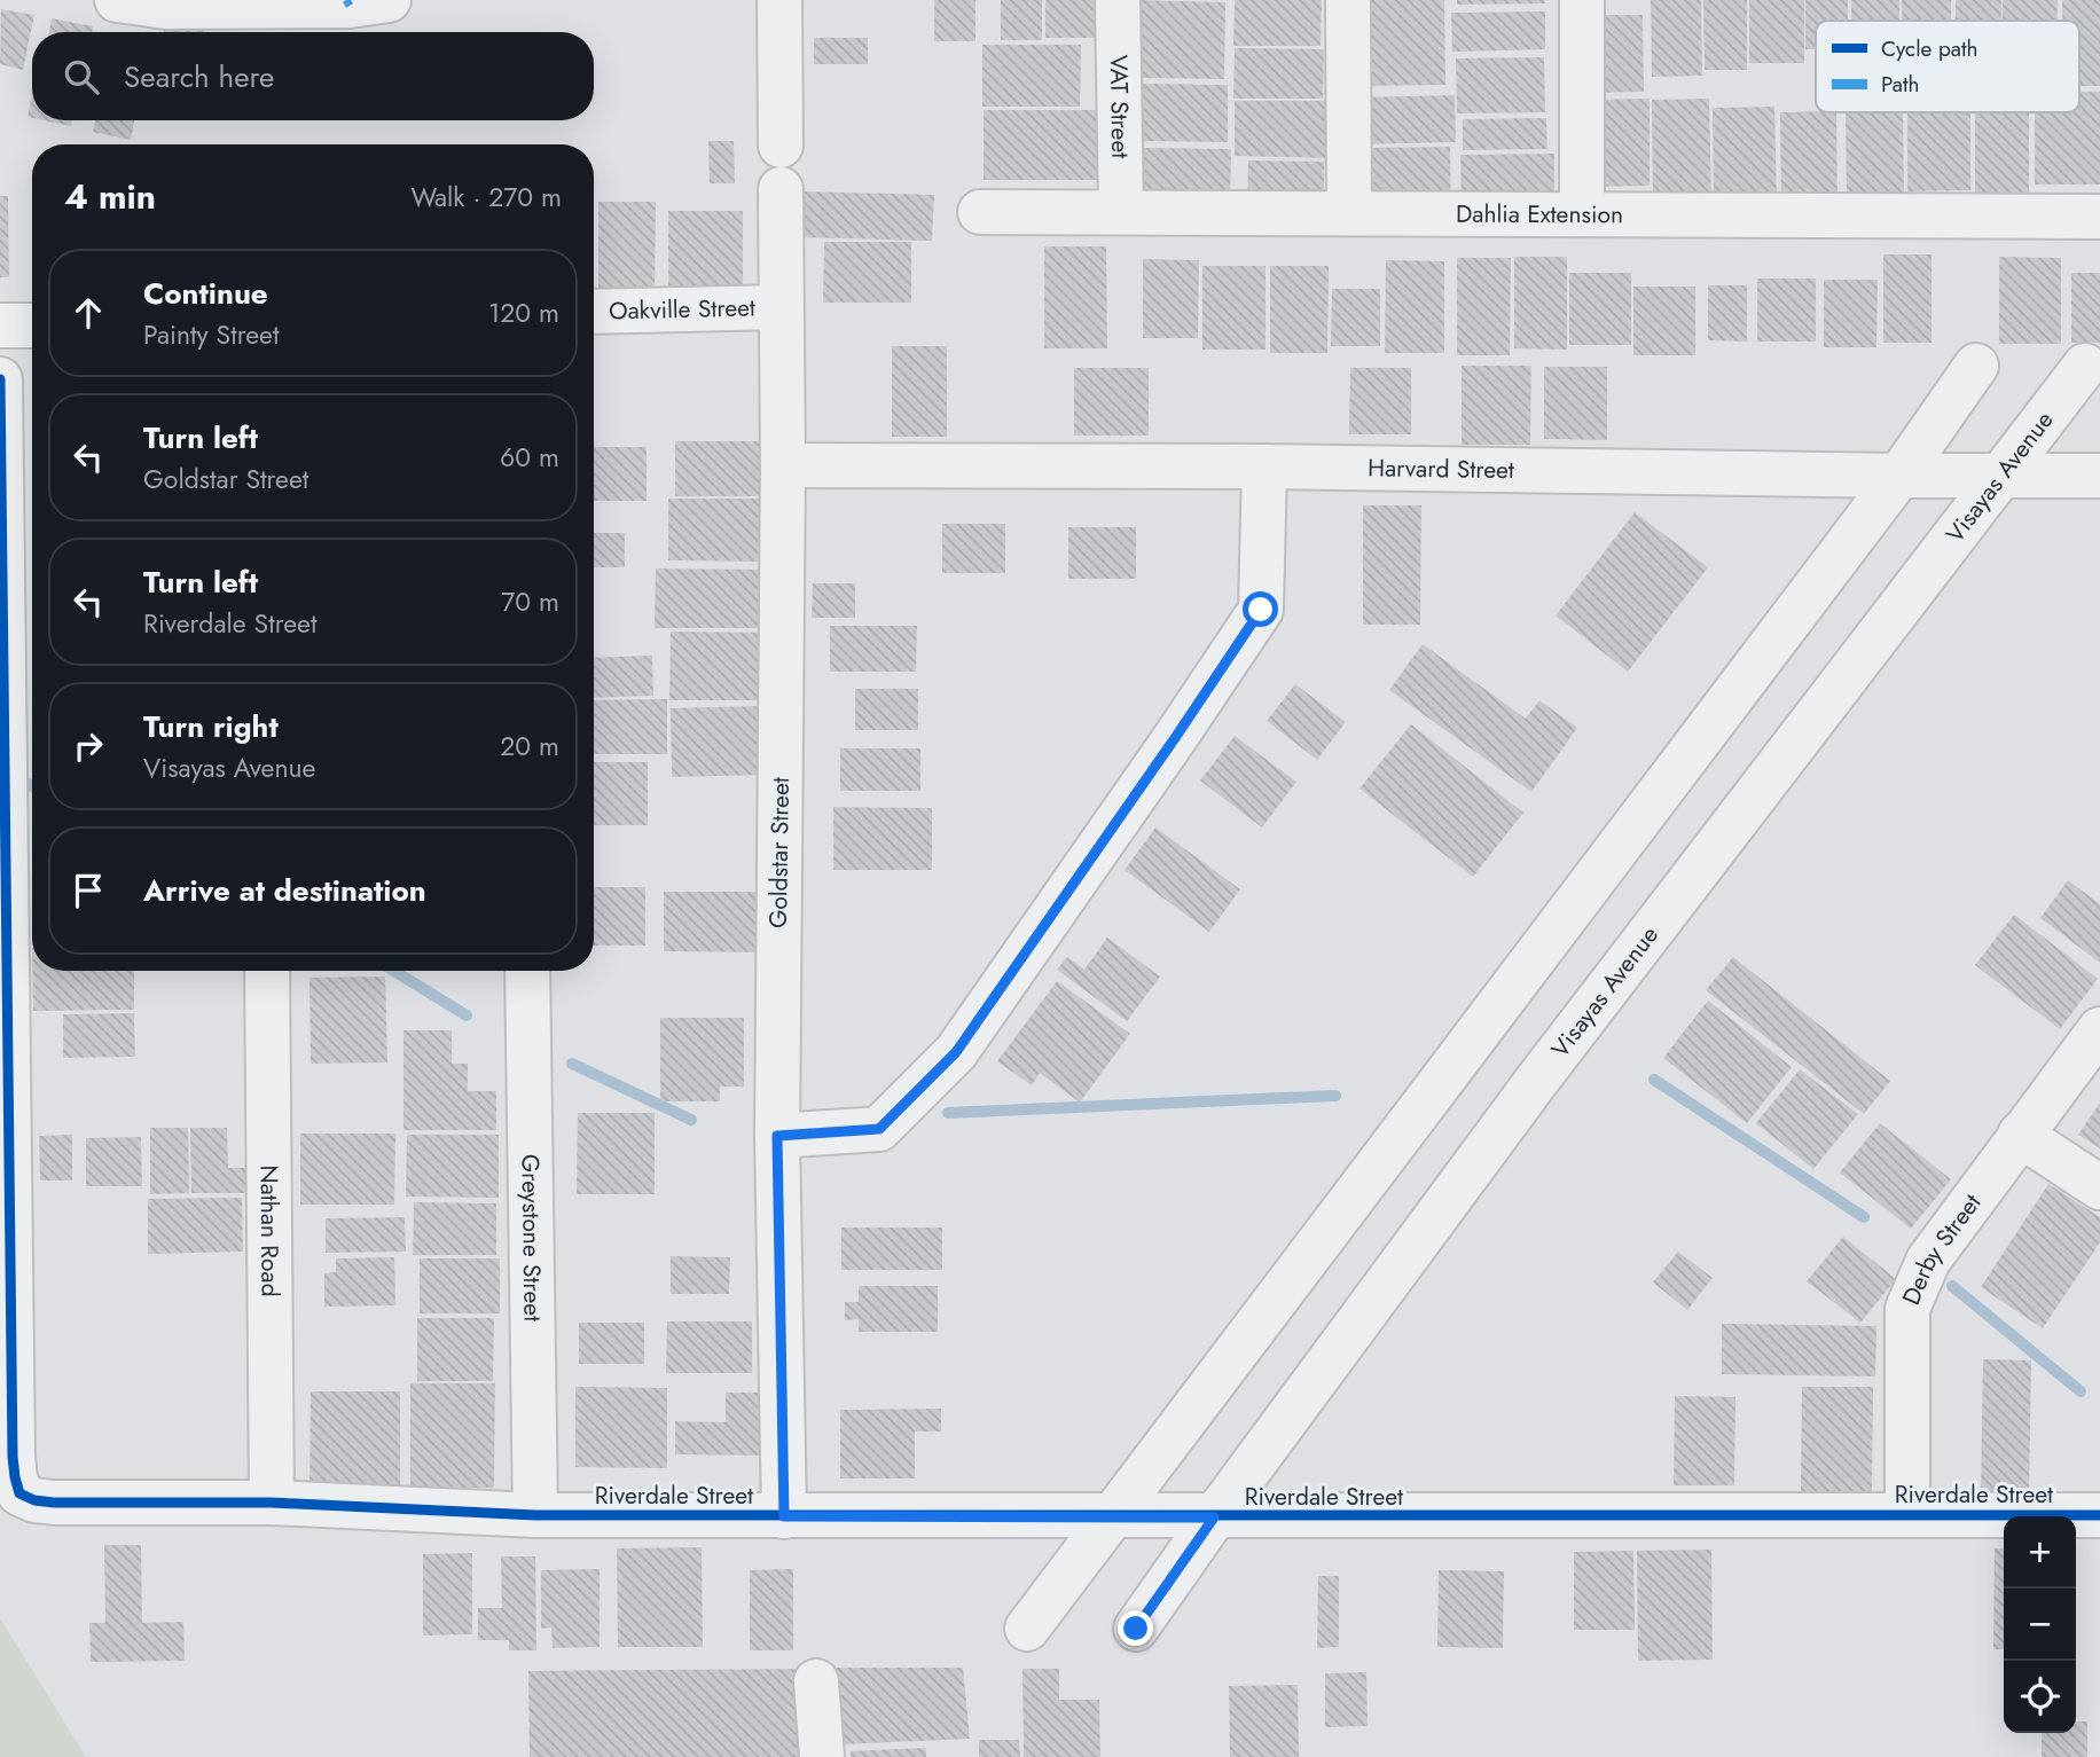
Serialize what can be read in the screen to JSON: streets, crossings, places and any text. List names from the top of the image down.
{
  "streets": {
    "street": [
      "VAT Street",
      "Dahlia Extension",
      "Oakville Street",
      "Harvard Street",
      "Visayas Avenue",
      "Goldstar Street",
      "Nathan Road",
      "Greystone Street",
      "Derby Street",
      "Riverdale Street"
    ]
  },
  "crossings": [
    ["VAT Street", "Dahlia Extension"],
    ["Oakville Street", "Goldstar Street"],
    ["Harvard Street", "Visayas Avenue"],
    ["Harvard Street", "Goldstar Street"],
    ["Visayas Avenue", "Riverdale Street"],
    ["Goldstar Street", "Riverdale Street"],
    ["Nathan Road", "Riverdale Street"],
    ["Greystone Street", "Riverdale Street"],
    ["Derby Street", "Riverdale Street"]
  ],
  "legend": ["Cycle path", "Path"],
  "page": {
    "search": "Search here",
    "heading": ["4 min", "Walk · 270 m"],
    "list": [
      ["Continue", "Painty Street", "120 m"],
      ["Turn left", "Goldstar Street", "60 m"],
      ["Turn left", "Riverdale Street", "70 m"],
      ["Turn right", "Visayas Avenue", "20 m"],
      "Arrive at destination"
    ],
    "map_buttons": ["+", "−"]
  }
}
